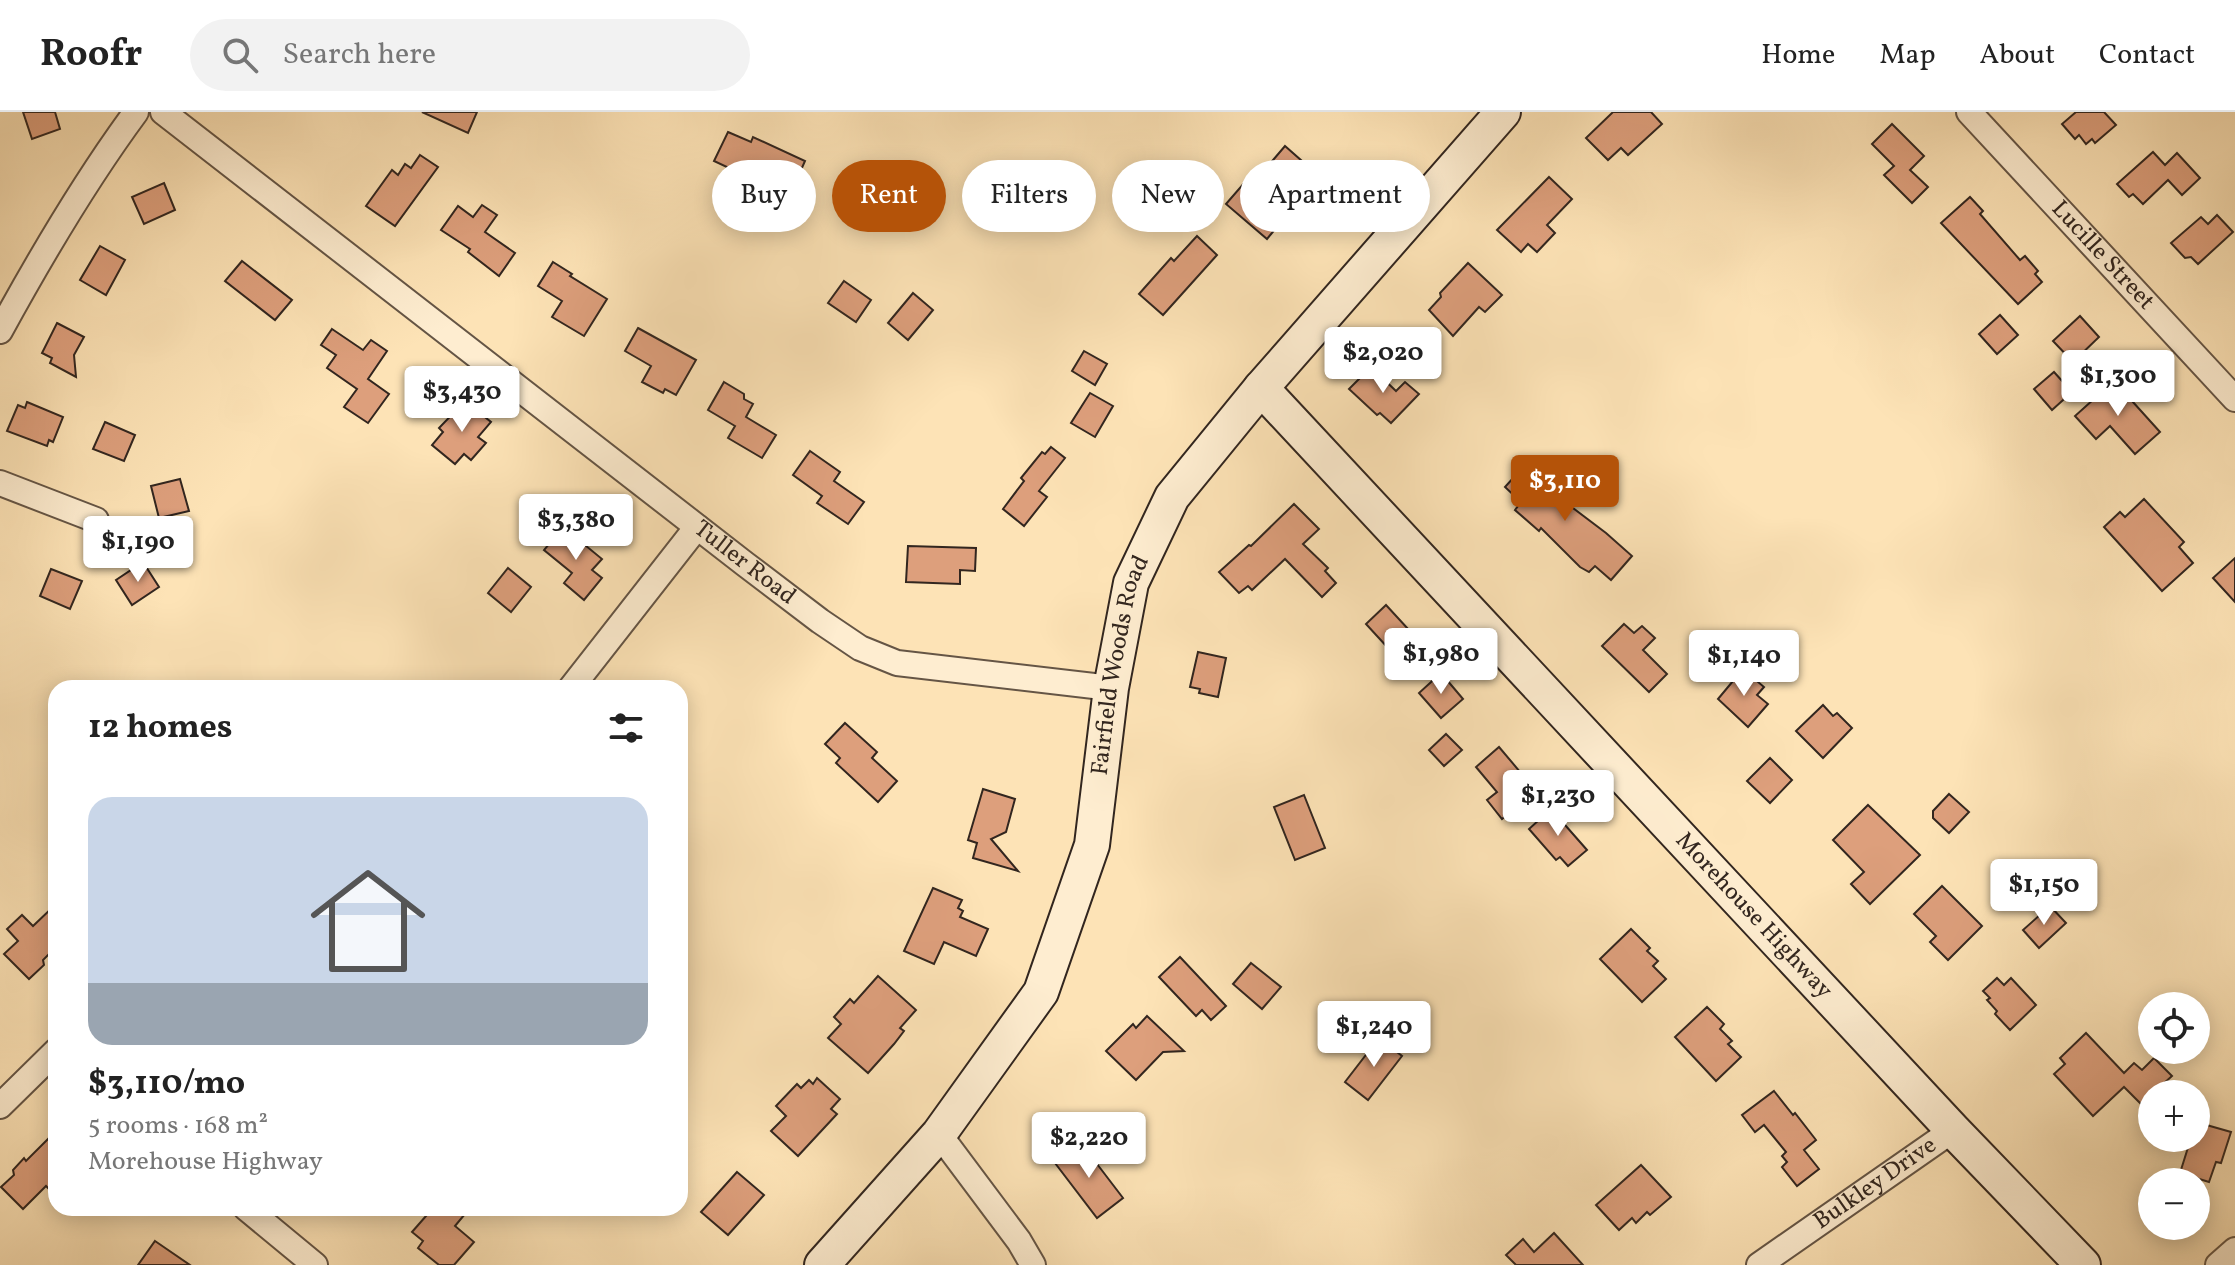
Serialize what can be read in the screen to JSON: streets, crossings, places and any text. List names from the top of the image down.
{
  "streets": {
    "main road": ["Fairfield Woods Road", "Morehouse Highway"],
    "street": ["Lucille Street", "Tuller Road", "Bulkley Drive"]
  },
  "crossings": [
    ["Tuller Road", "Fairfield Woods Road"],
    ["Fairfield Woods Road", "Morehouse Highway"],
    ["Morehouse Highway", "Bulkley Drive"]
  ],
  "page": {
    "header": "Roofr",
    "search": "Search here",
    "nav": [
      "Home",
      "Map",
      "About",
      "Contact"
    ],
    "chip": [
      "Buy",
      "Rent",
      "Filters",
      "New",
      "Apartment"
    ],
    "price": [
      "$2,020",
      "$1,300",
      "$3,430",
      "$3,110",
      "$3,380",
      "$1,190",
      "$1,980",
      "$1,140",
      "$1,230",
      "$1,150",
      "$1,240",
      "$2,220"
    ],
    "heading": "12 homes",
    "list": [
      {
        "name": "$3,110/mo",
        "note": "5 rooms · 168 m² · Morehouse Highway"
      }
    ],
    "map_buttons": ["+", "−"]
  }
}
